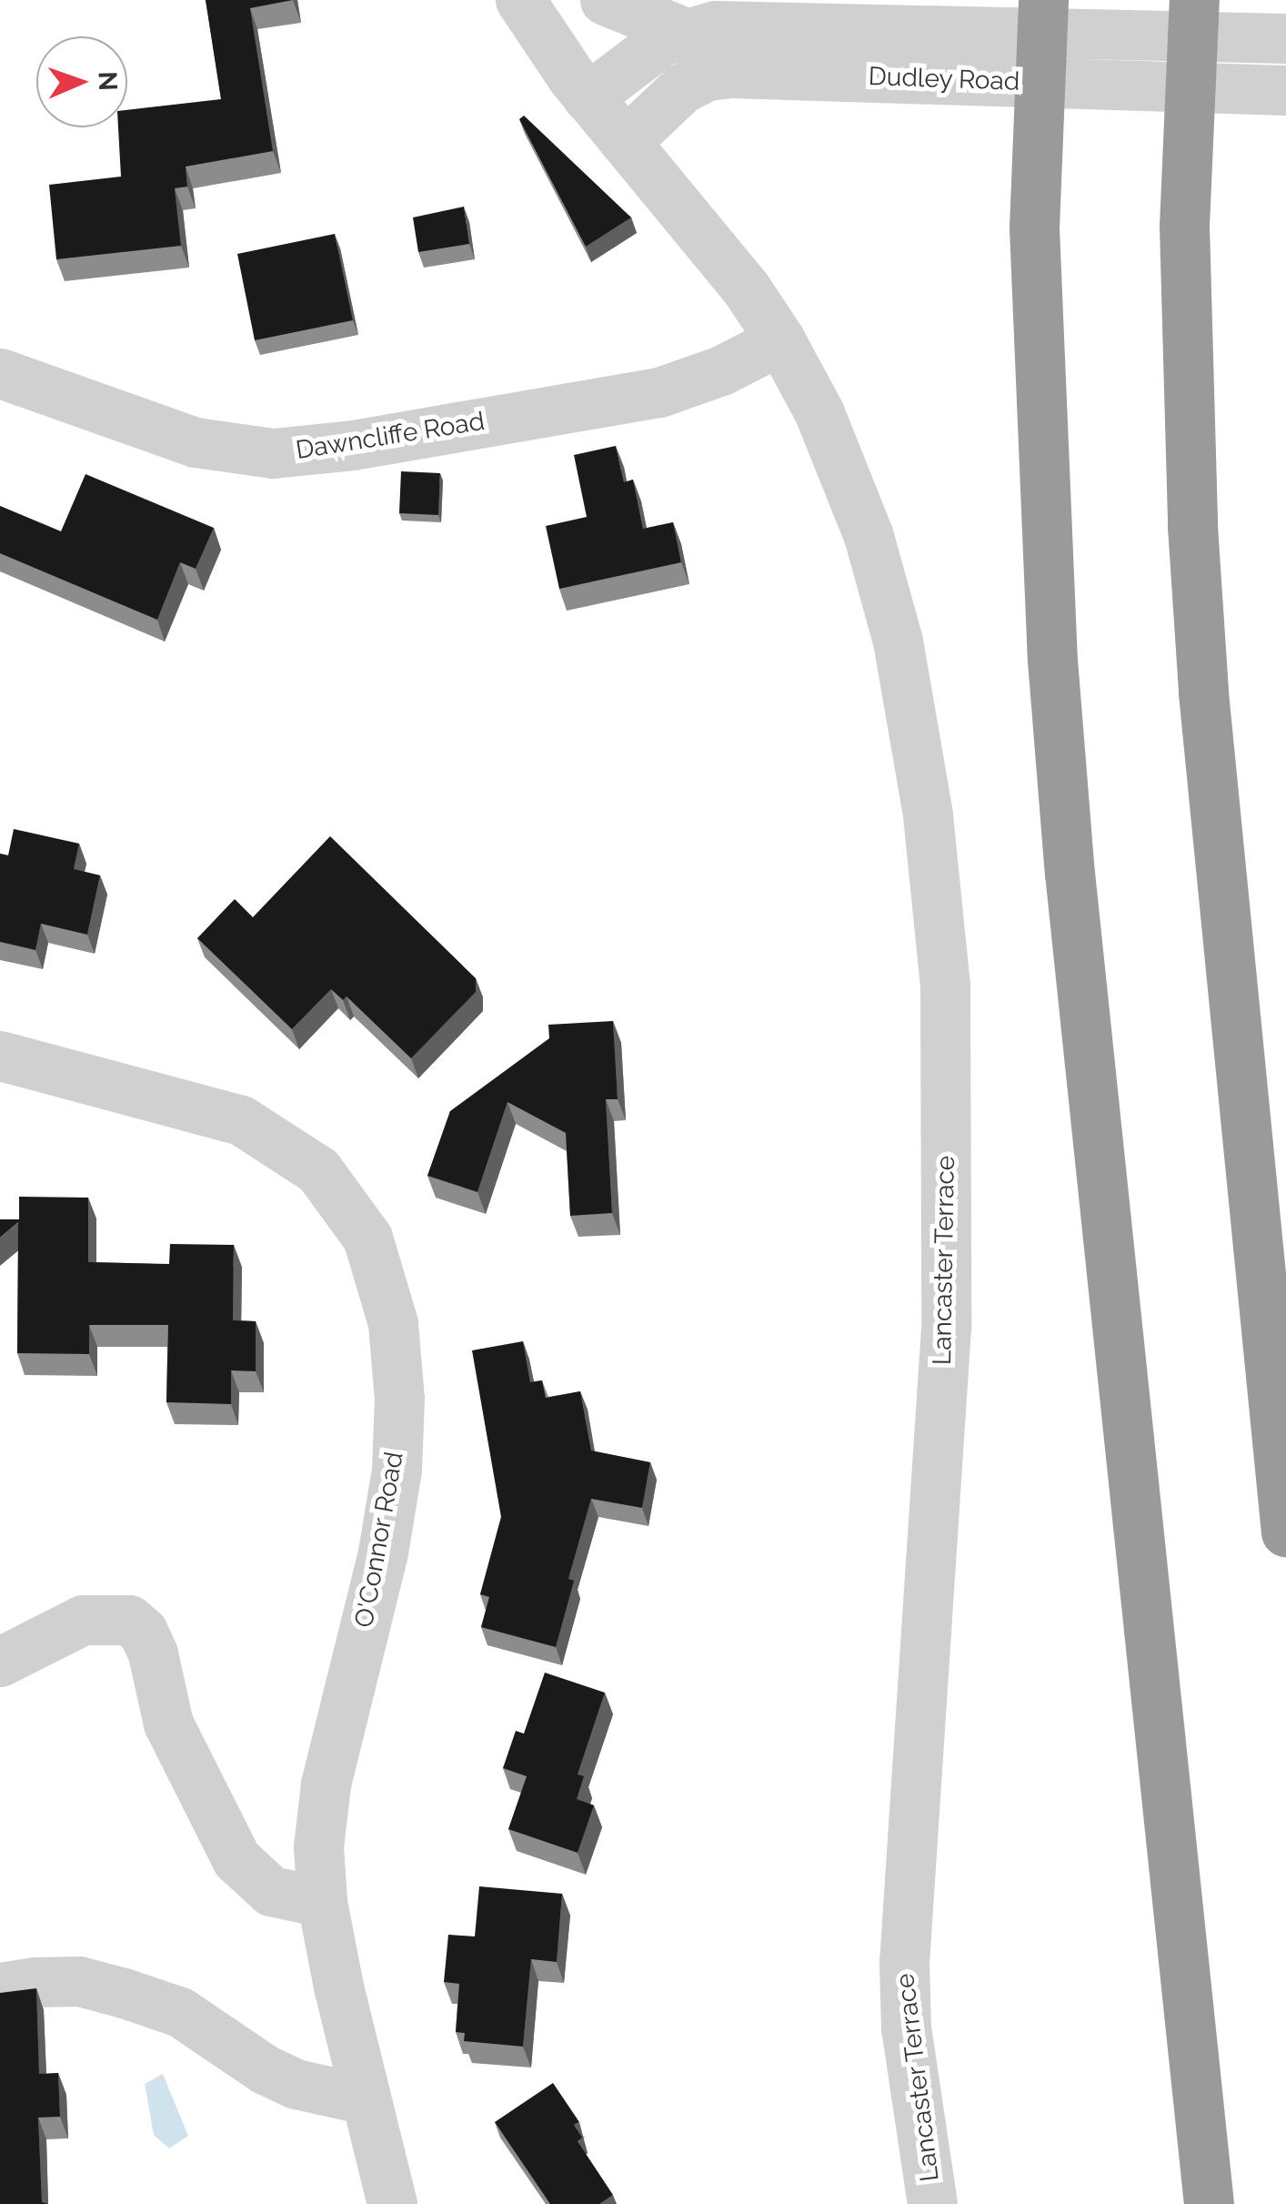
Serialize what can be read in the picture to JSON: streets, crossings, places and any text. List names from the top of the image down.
{
  "streets": {
    "street": [
      "Dudley Road",
      "Dawncliffe Road",
      "Lancaster Terrace",
      "O'Connor Road"
    ]
  },
  "crossings": [
    ["Dudley Road", "Lancaster Terrace"],
    ["Dawncliffe Road", "Lancaster Terrace"]
  ],
  "north": "right"
}
